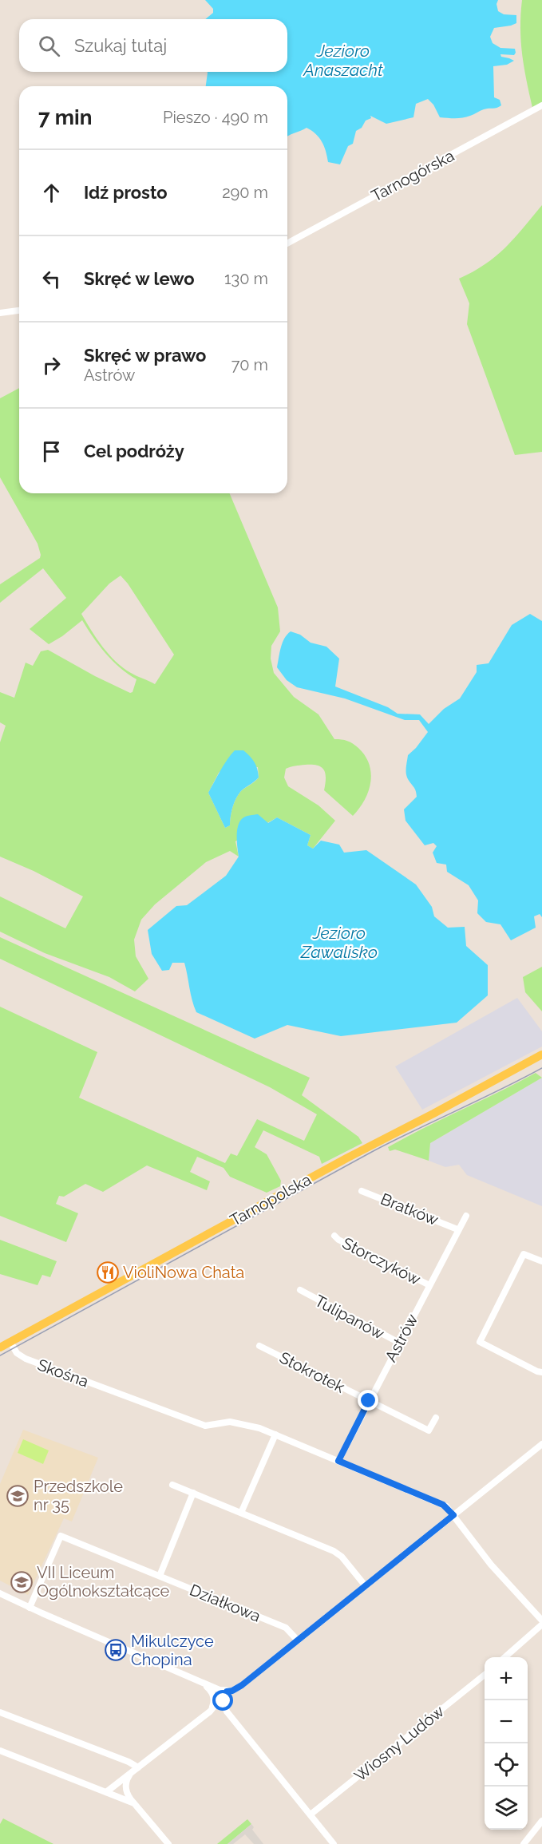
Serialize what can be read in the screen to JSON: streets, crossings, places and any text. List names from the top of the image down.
{
  "streets": {
    "main road": ["Tarnopolska"],
    "street": [
      "Tarnogórska",
      "Bratków",
      "Storczyków",
      "Tulipanów",
      "Astrów",
      "Stokrotek",
      "Skośna",
      "Działkowa",
      "Wiosny Ludów"
    ]
  },
  "crossings": [
    ["Tarnopolska", "Skośna"],
    ["Bratków", "Astrów"],
    ["Storczyków", "Astrów"],
    ["Tulipanów", "Astrów"],
    ["Astrów", "Stokrotek"],
    ["Astrów", "Skośna"]
  ],
  "water": ["Jezioro Anaszacht", "Jezioro Zawalisko"],
  "places": {
    "restaurant": ["VioliNowa Chata"],
    "school or university": ["Przedszkole nr 35", "VII Liceum Ogólnokształcące"],
    "bus stop": ["Mikulczyce Chopina"]
  },
  "page": {
    "search": "Szukaj tutaj",
    "heading": ["7 min", "Pieszo · 490 m"],
    "list": [
      ["Idź prosto", "290 m"],
      ["Skręć w lewo", "130 m"],
      ["Skręć w prawo", "Astrów", "70 m"],
      "Cel podróży"
    ],
    "map_buttons": ["+", "−"]
  }
}
